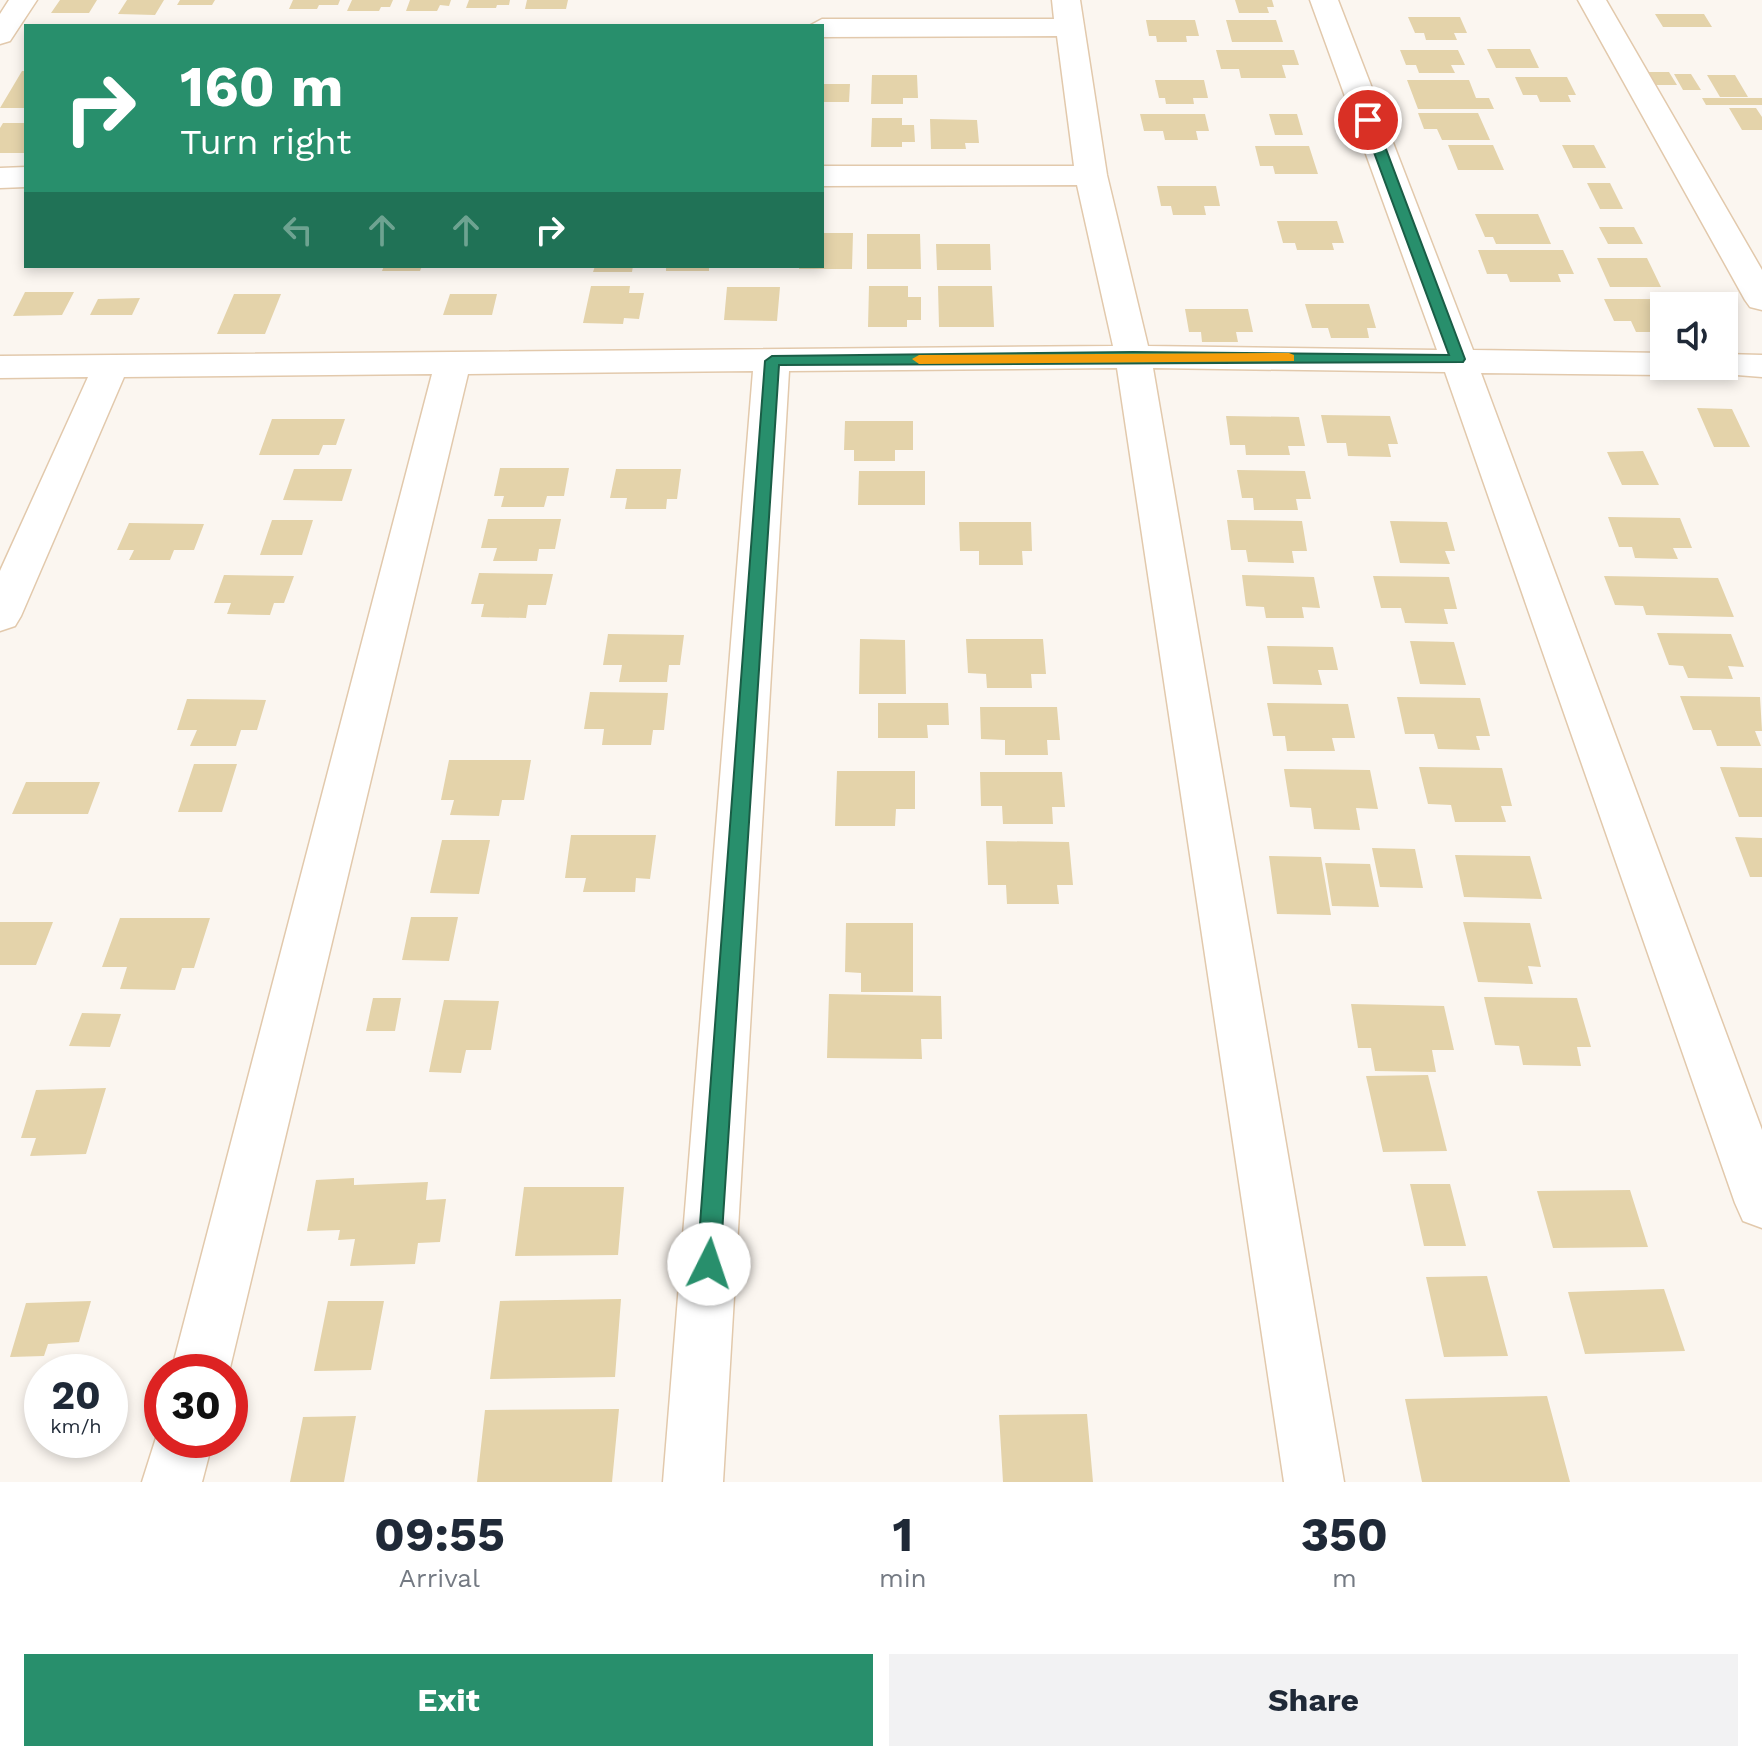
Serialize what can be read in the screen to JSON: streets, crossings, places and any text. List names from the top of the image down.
{
  "page": {
    "turn": ["160 m", "Turn right"],
    "speed": "20 km/h",
    "limit": "30",
    "eta": [
      "09:55",
      "Arrival",
      "1",
      "min",
      "350",
      "m"
    ],
    "buttons": ["Exit", "Share"]
  }
}
